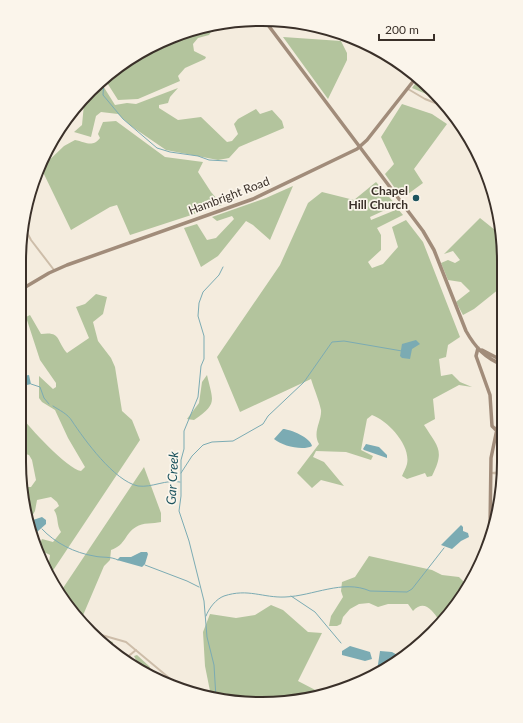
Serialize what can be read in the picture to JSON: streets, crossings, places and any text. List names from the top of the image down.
{
  "streets": {
    "main road": ["Hambright Road"]
  },
  "water": ["Gar Creek"],
  "places": ["Chapel Hill Church"],
  "scale_bar": "200 m"
}
